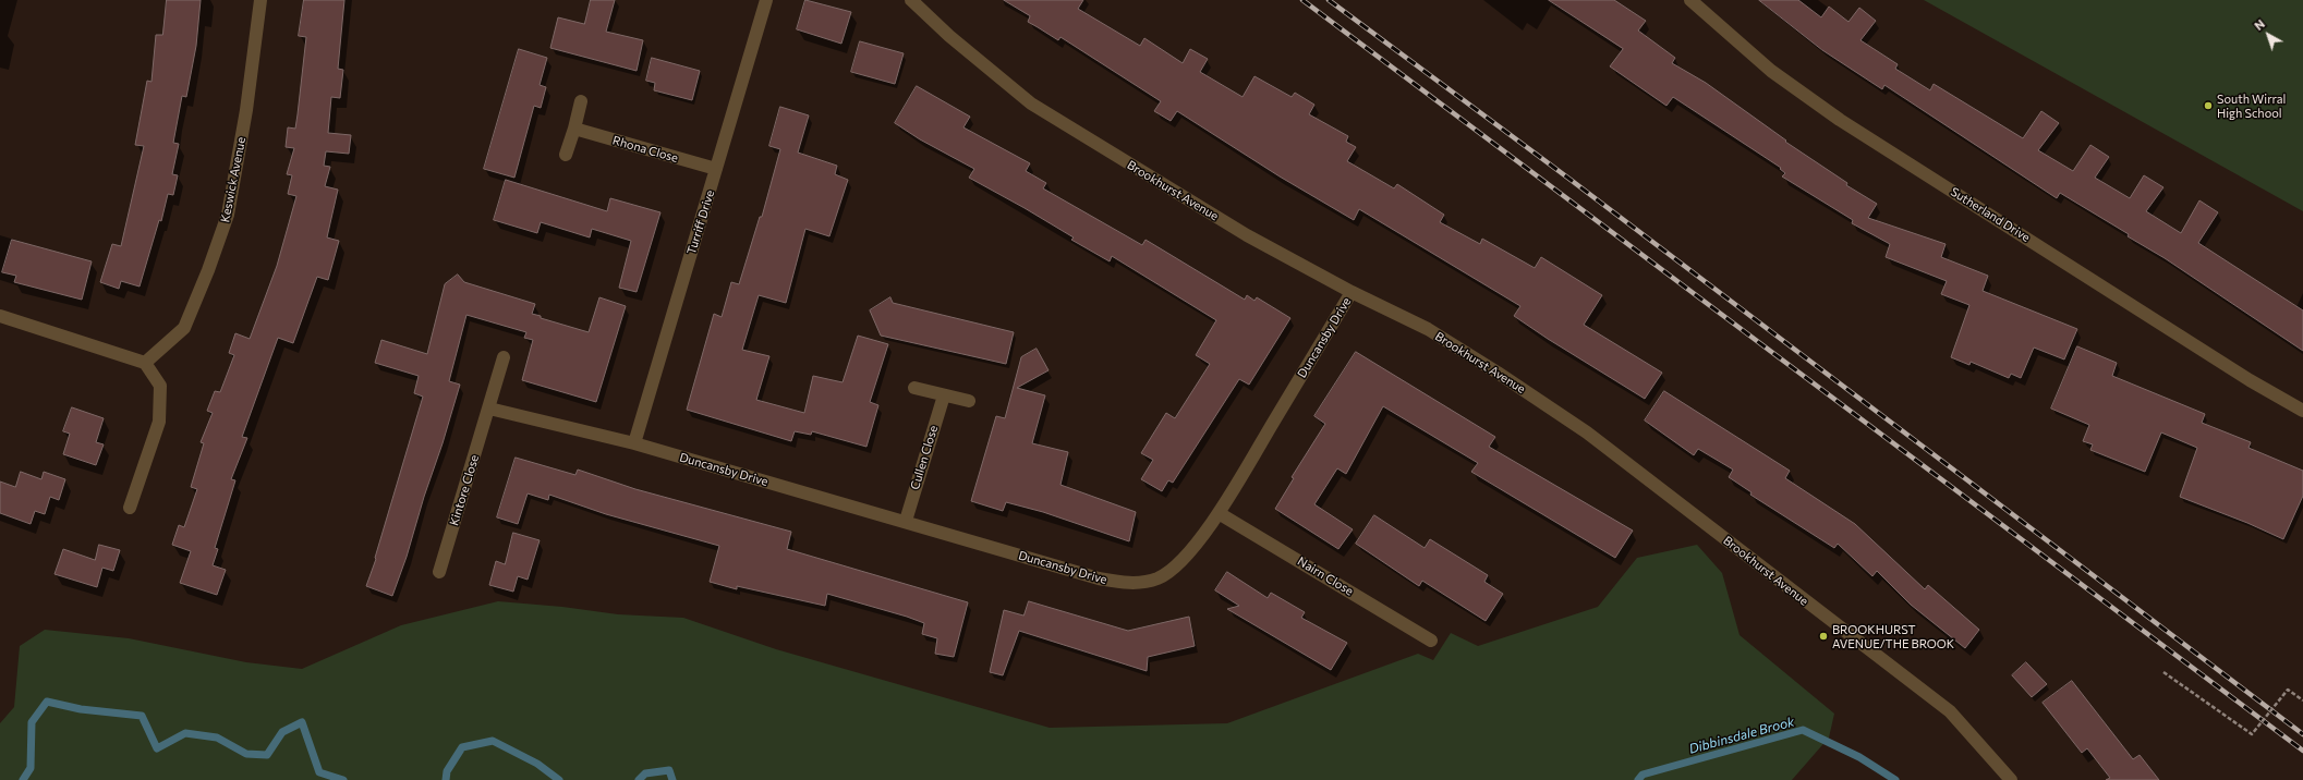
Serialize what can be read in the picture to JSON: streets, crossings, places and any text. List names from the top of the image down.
{
  "streets": {
    "street": [
      "Rhona Close",
      "Keswick Avenue",
      "Brookhurst Avenue",
      "Sutherland Drive",
      "Turriff Drive",
      "Duncansby Drive",
      "Cullen Close",
      "Kintore Close",
      "Nairn Close"
    ]
  },
  "crossings": [
    ["Rhona Close", "Turriff Drive"],
    ["Brookhurst Avenue", "Duncansby Drive"],
    ["Turriff Drive", "Duncansby Drive"],
    ["Duncansby Drive", "Cullen Close"],
    ["Duncansby Drive", "Nairn Close"]
  ],
  "water": ["Dibbinsdale Brook"],
  "places": ["South Wirral High School", "BROOKHURST AVENUE/THE BROOK"],
  "north": "top left"
}
